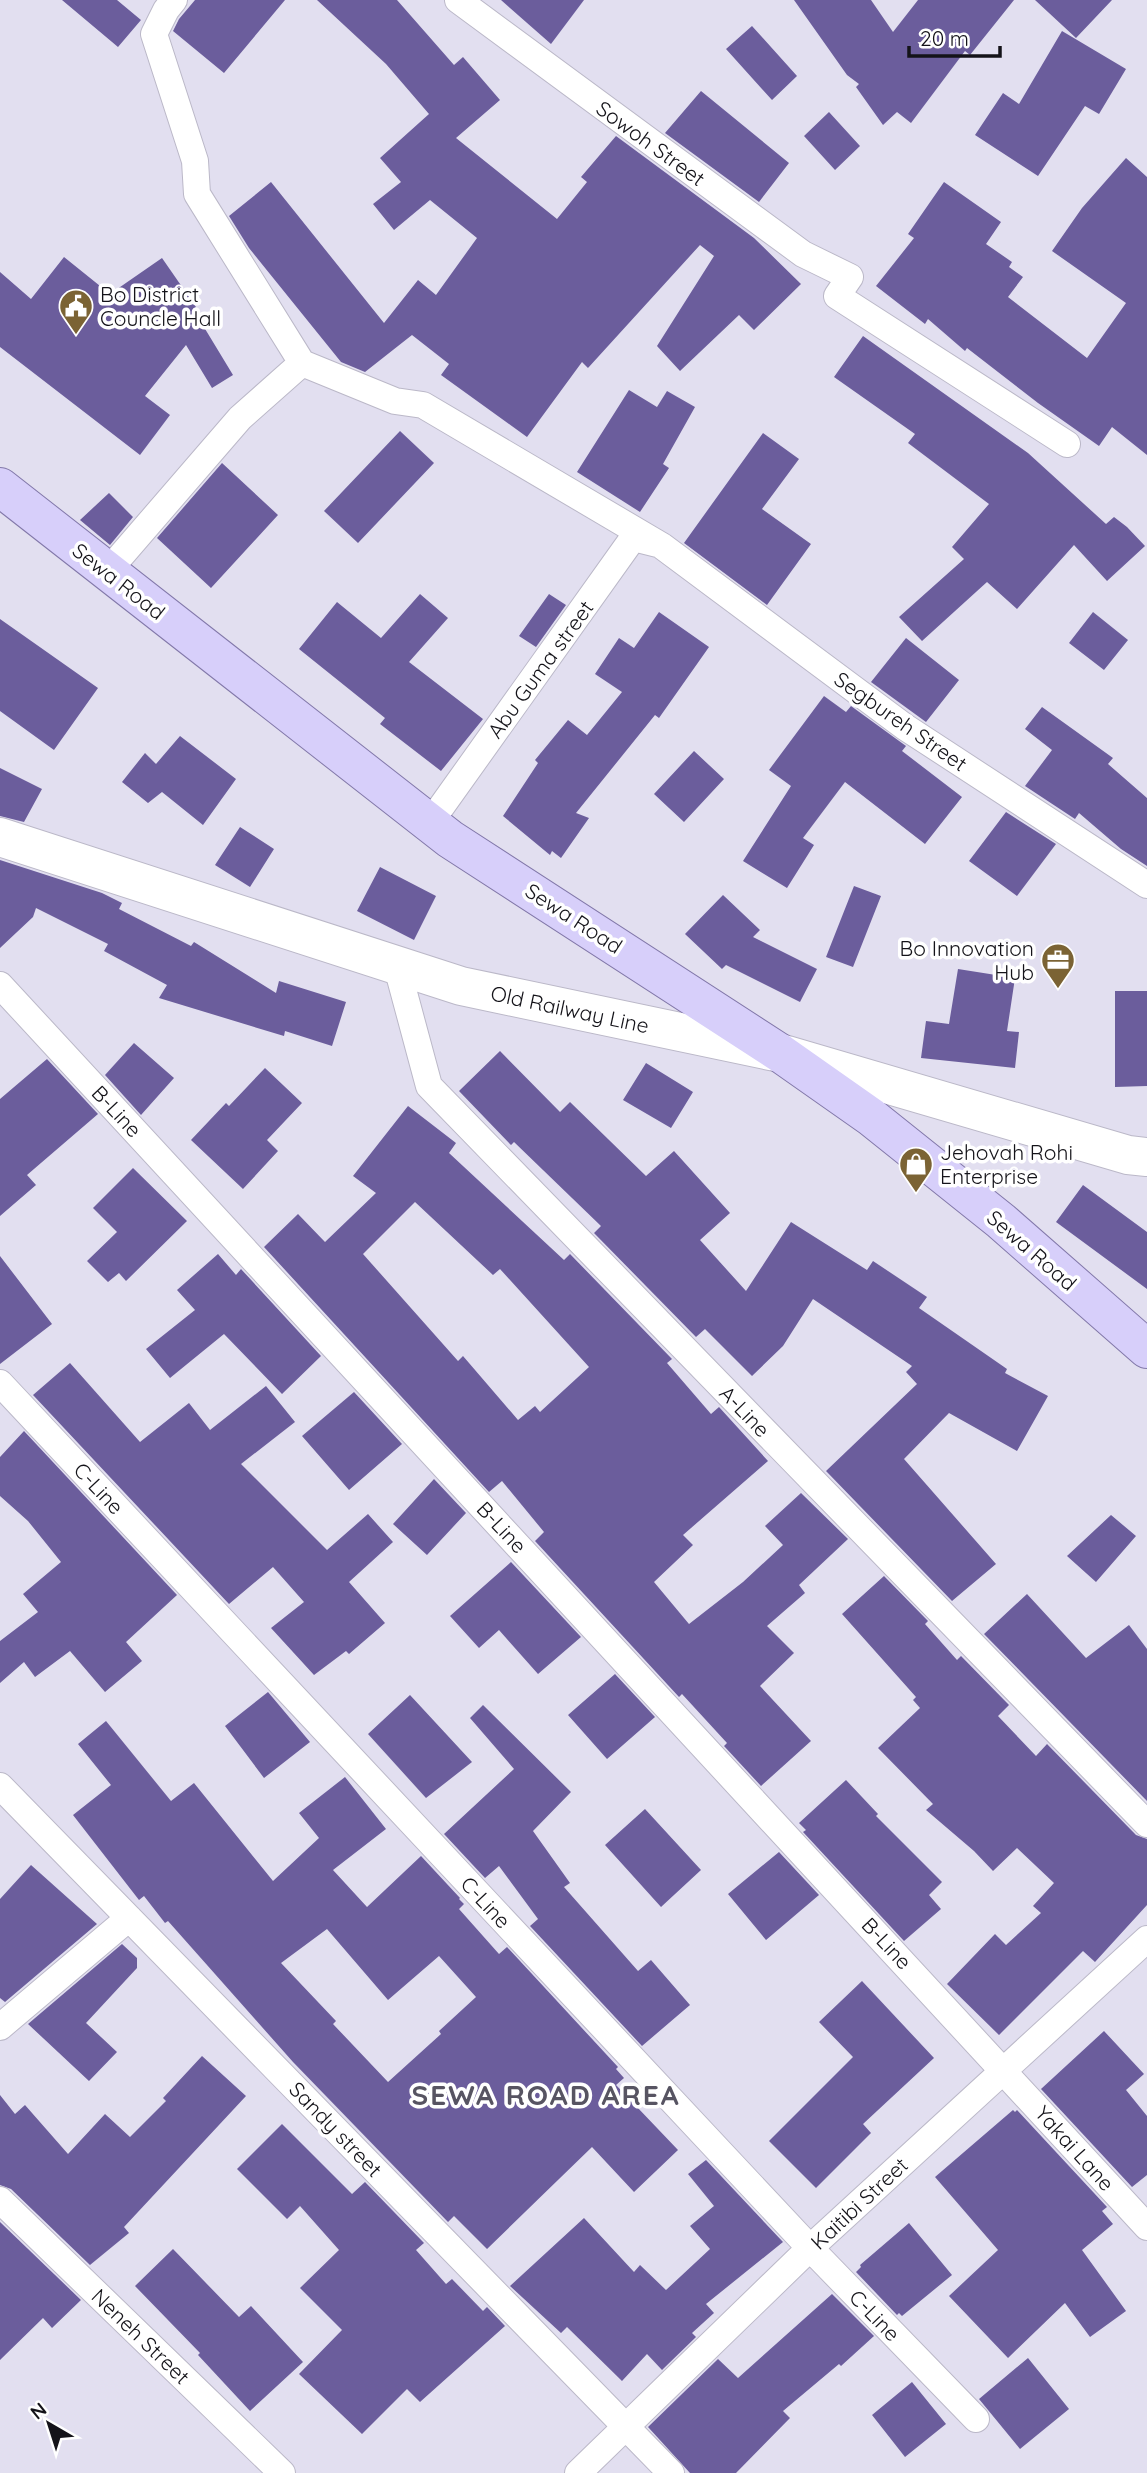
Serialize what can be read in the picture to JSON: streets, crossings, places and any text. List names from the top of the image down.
{
  "streets": {
    "main road": ["Sewa Road"],
    "street": [
      "Sowoh Street",
      "Abu Guma street",
      "Segbureh Street",
      "Old Railway Line",
      "B-Line",
      "A-Line",
      "C-Line",
      "Sandy street",
      "Yakai Lane",
      "Kaitibi Street",
      "Neneh Street"
    ]
  },
  "crossings": [
    ["Sewa Road", "Abu Guma street"],
    ["Sewa Road", "Old Railway Line"],
    ["Abu Guma street", "Segbureh Street"],
    ["Old Railway Line", "A-Line"],
    ["B-Line", "Yakai Lane"],
    ["B-Line", "Kaitibi Street"],
    ["C-Line", "Kaitibi Street"],
    ["Sandy street", "Kaitibi Street"],
    ["Yakai Lane", "Kaitibi Street"]
  ],
  "districts": ["SEWA ROAD AREA"],
  "places": {
    "public building": ["Bo District Councle Hall"],
    "office": ["Bo Innovation Hub"],
    "shop": ["Jehovah Rohi Enterprise"]
  },
  "scale_bar": "20 m",
  "north": "top left"
}
